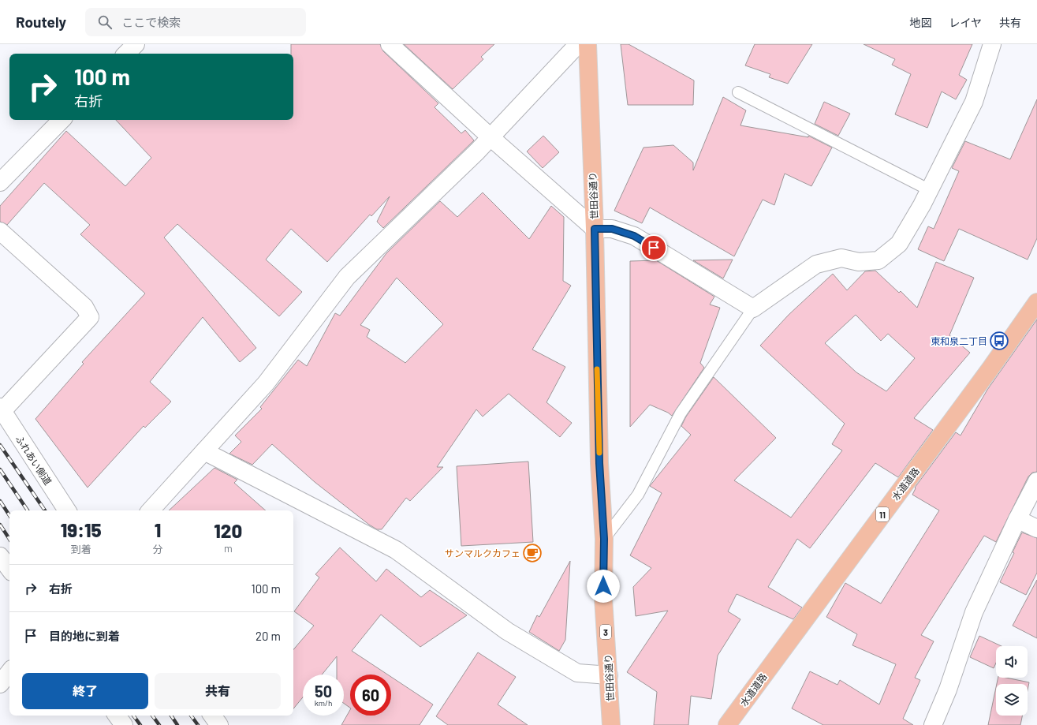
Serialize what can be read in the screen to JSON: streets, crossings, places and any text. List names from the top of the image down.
{
  "streets": {
    "main road": [
      "世田谷通り",
      "水道道路",
      "11",
      "3"
    ],
    "street": ["ふれあい側道"]
  },
  "places": {
    "bus stop": ["東和泉二丁目"],
    "cafe": ["サンマルクカフェ"]
  },
  "page": {
    "header": "Routely",
    "search": "ここで検索",
    "nav": ["地図", "レイヤ", "共有"],
    "turn": ["100 m", "右折"],
    "eta": [
      "19:15",
      "到着",
      "1",
      "分",
      "120",
      "m"
    ],
    "list": [
      {
        "name": "右折",
        "value": "100 m"
      },
      {
        "name": "目的地に到着",
        "value": "20 m"
      }
    ],
    "buttons": ["終了", "共有"],
    "speed": "50 km/h",
    "limit": "60"
  }
}
